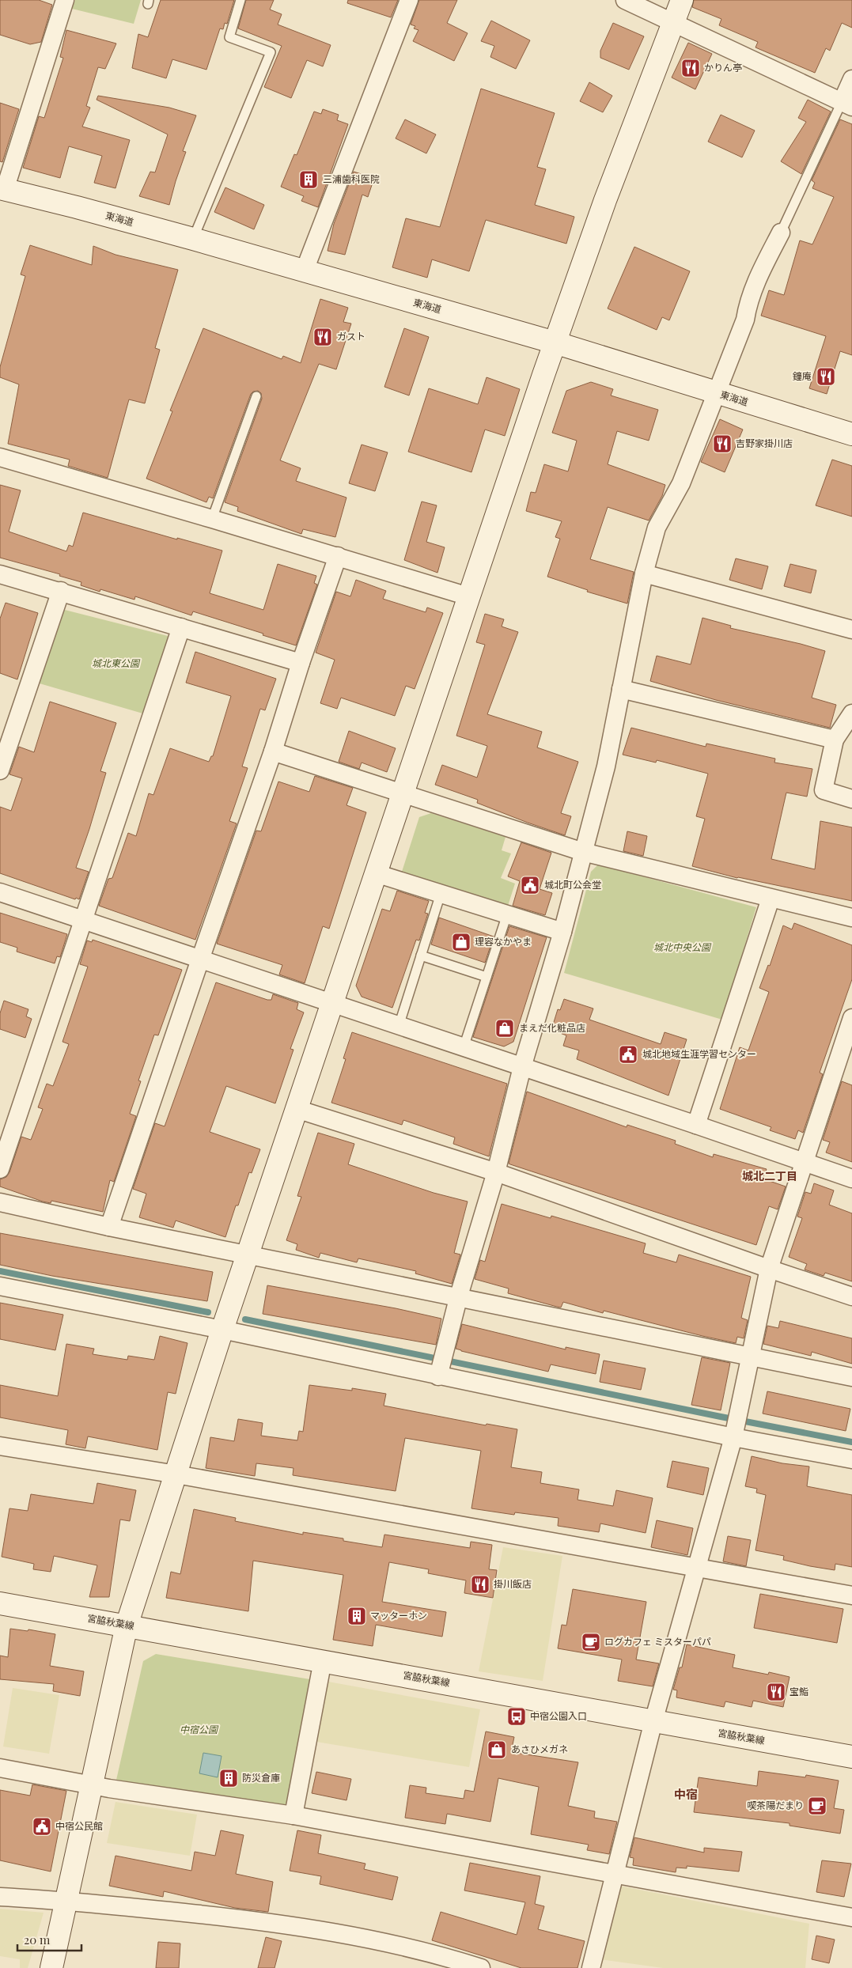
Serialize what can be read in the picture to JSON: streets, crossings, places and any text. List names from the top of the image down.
{
  "streets": {
    "street": ["東海道", "宮脇秋葉線"]
  },
  "districts": ["城北二丁目", "中宿"],
  "parks": ["城北東公園", "城北中央公園", "中宿公園"],
  "places": {
    "restaurant": [
      "かりん亭",
      "ガスト",
      "鐘庵",
      "吉野家掛川店",
      "掛川飯店",
      "宝鮨"
    ],
    "building": ["三浦歯科医院", "マッターホン", "防災倉庫"],
    "public building": ["城北町公会堂", "城北地域生涯学習センター", "中宿公民館"],
    "shop": ["理容なかやま", "まえだ化粧品店", "あさひメガネ"],
    "cafe": ["ログカフェ ミスターパパ", "喫茶陽だまり"],
    "bus stop": ["中宿公園入口"]
  },
  "scale_bar": "20 m"
}
